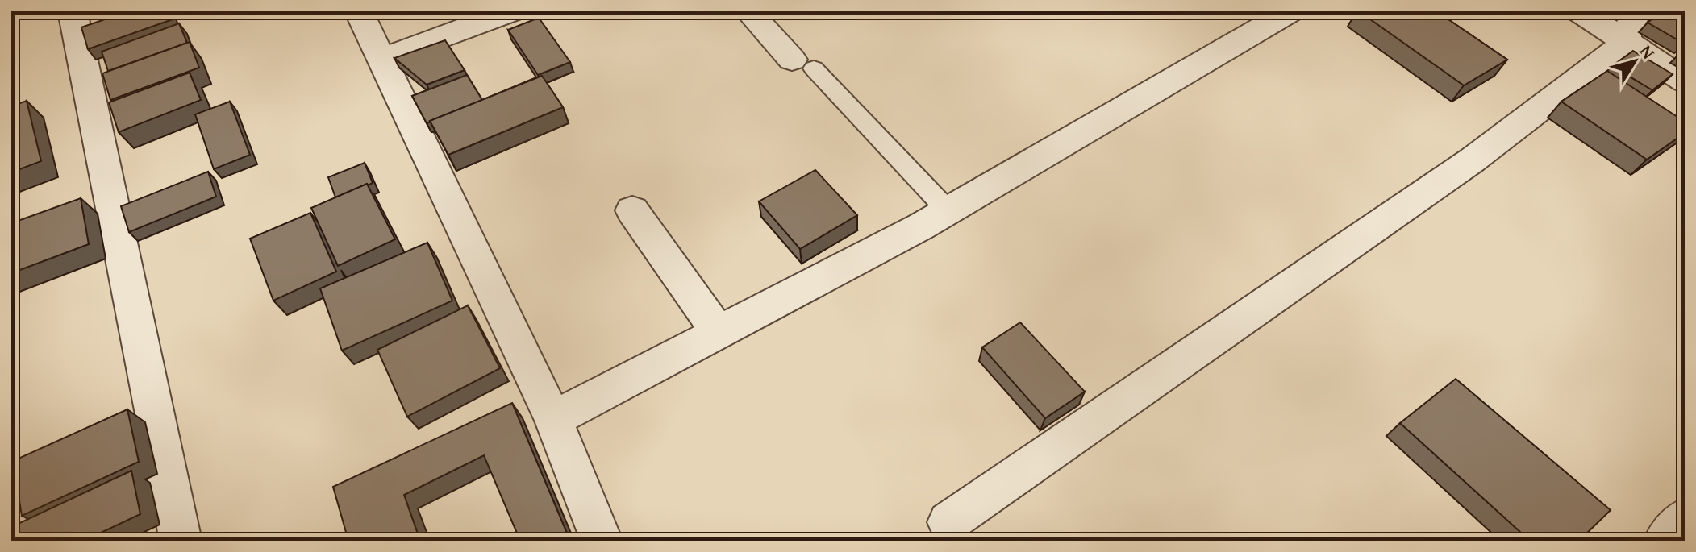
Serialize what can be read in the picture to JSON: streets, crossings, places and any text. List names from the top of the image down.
{
  "north": "top right"
}
